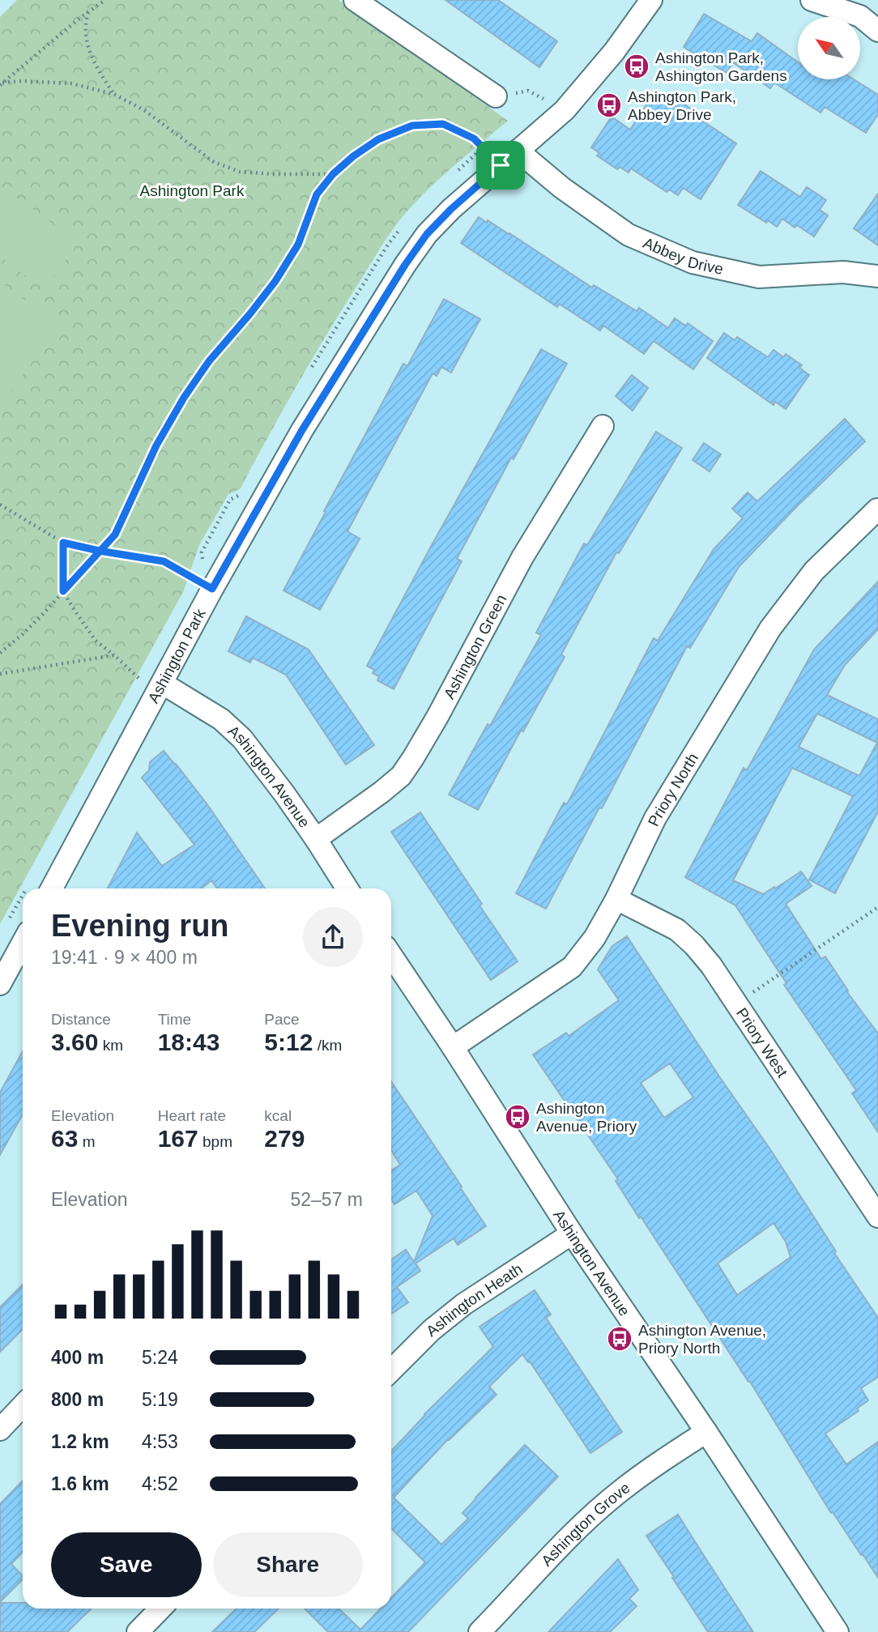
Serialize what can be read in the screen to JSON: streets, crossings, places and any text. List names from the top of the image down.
{
  "streets": {
    "street": [
      "Abbey Drive",
      "Ashington Green",
      "Ashington Park",
      "Ashington Avenue",
      "Priory North",
      "Priory West",
      "Ashington Heath",
      "Ashington Grove"
    ]
  },
  "crossings": [
    ["Abbey Drive", "Ashington Park"],
    ["Ashington Green", "Ashington Avenue"],
    ["Ashington Park", "Ashington Avenue"],
    ["Ashington Avenue", "Priory North"],
    ["Ashington Avenue", "Ashington Heath"],
    ["Ashington Avenue", "Ashington Grove"],
    ["Priory North", "Priory West"]
  ],
  "parks": ["Ashington Park"],
  "places": {
    "bus stop": [
      "Ashington Park, Ashington Gardens",
      "Ashington Park, Abbey Drive",
      "Ashington Avenue, Priory",
      "Ashington Avenue, Priory North"
    ]
  },
  "north": "top left",
  "page": {
    "heading": ["Evening run", "19:41 · 9 × 400 m"],
    "stats": [
      ["Distance", "3.60 km"],
      ["Time", "18:43"],
      ["Pace", "5:12 /km"],
      ["Elevation", "63 m"],
      ["Heart rate", "167 bpm"],
      ["kcal", "279"]
    ],
    "chart": ["Elevation", "52–57 m"],
    "list": [
      {
        "name": "400 m",
        "note": "5:24"
      },
      {
        "name": "800 m",
        "note": "5:19"
      },
      {
        "name": "1.2 km",
        "note": "4:53"
      },
      {
        "name": "1.6 km",
        "note": "4:52"
      }
    ],
    "buttons": ["Save", "Share"]
  }
}
